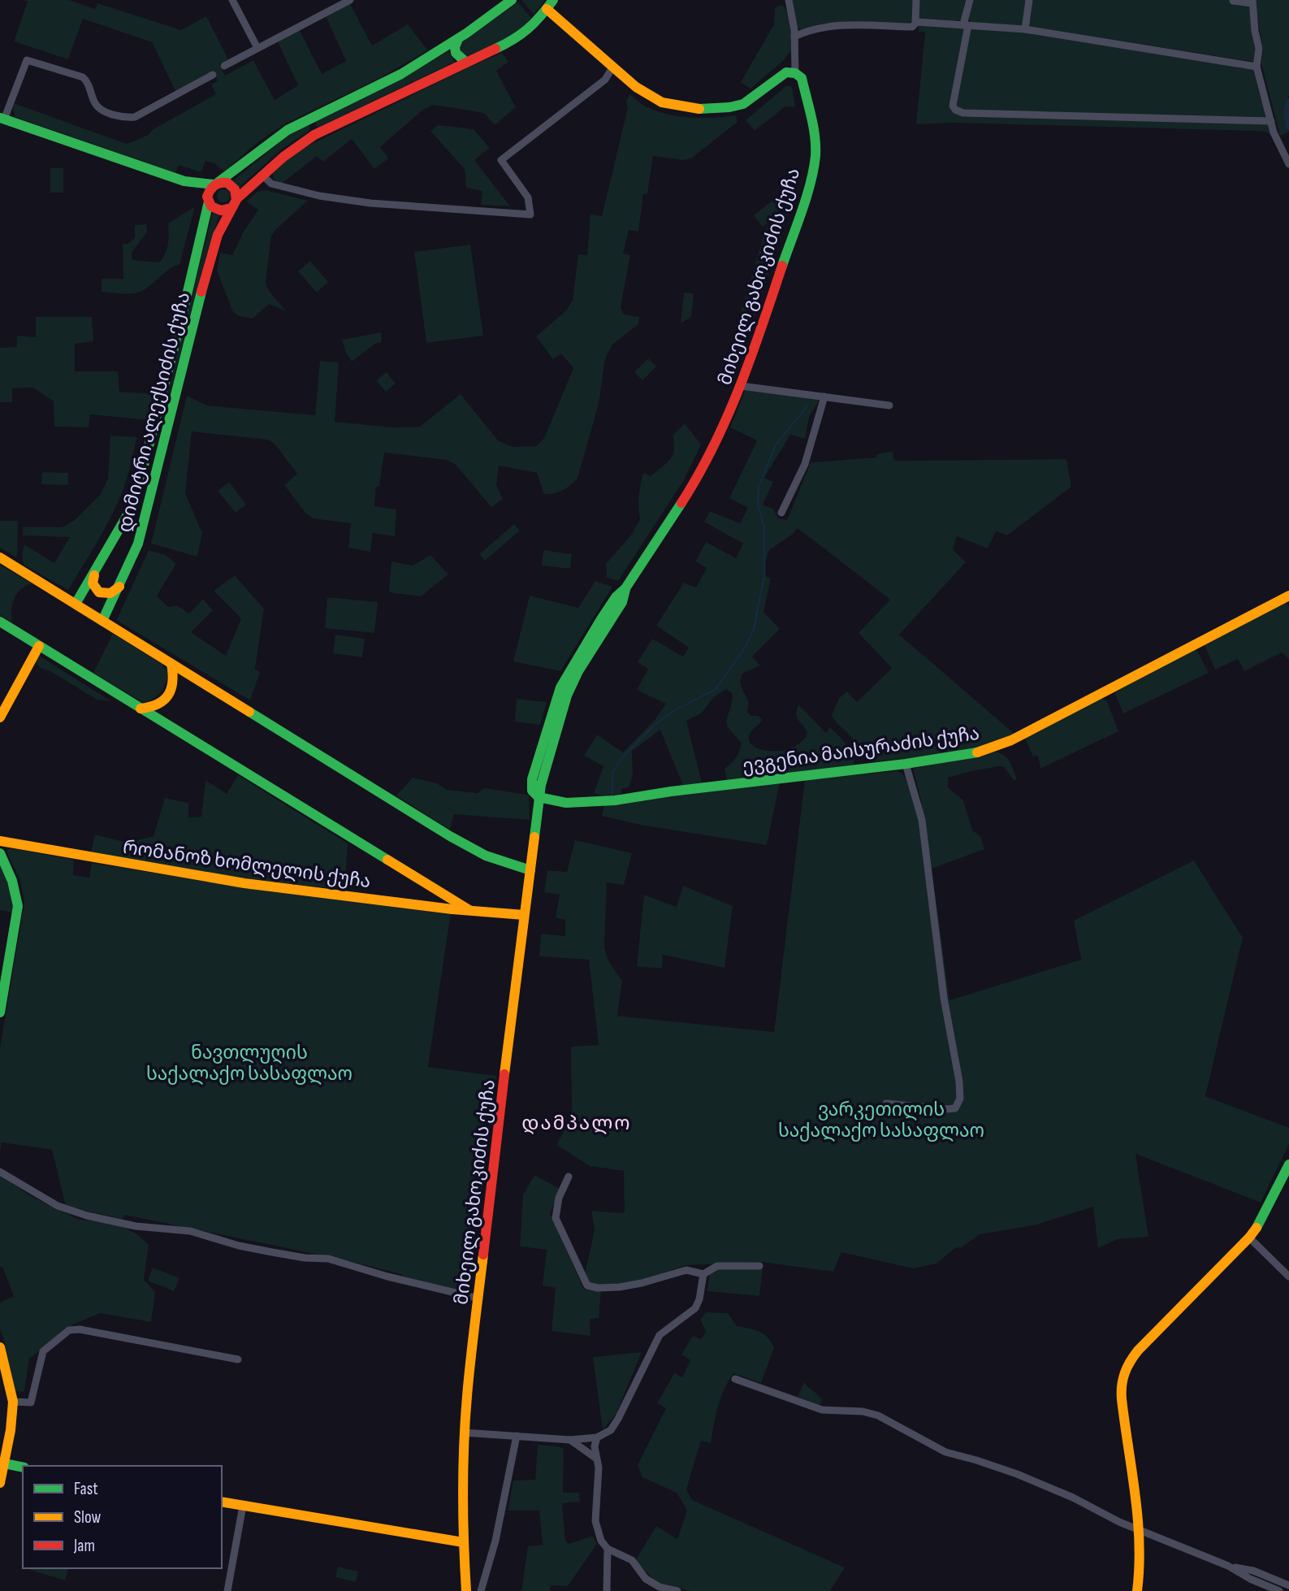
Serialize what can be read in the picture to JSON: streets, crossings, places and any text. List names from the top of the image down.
{
  "streets": {
    "street": [
      "მიხეილ გახოკიძის ქუჩა",
      "დიმიტრი ალექსიძის ქუჩა",
      "ევგენია მაისურაძის ქუჩა",
      "რომანოზ ხომლელის ქუჩა"
    ]
  },
  "crossings": [
    ["მიხეილ გახოკიძის ქუჩა", "ევგენია მაისურაძის ქუჩა"],
    ["მიხეილ გახოკიძის ქუჩა", "რომანოზ ხომლელის ქუჩა"]
  ],
  "districts": ["დამპალო"],
  "parks": ["ნავთლუღის საქალაქო სასაფლაო", "ვარკეთილის საქალაქო სასაფლაო"],
  "legend": ["Fast", "Slow", "Jam"]
}
